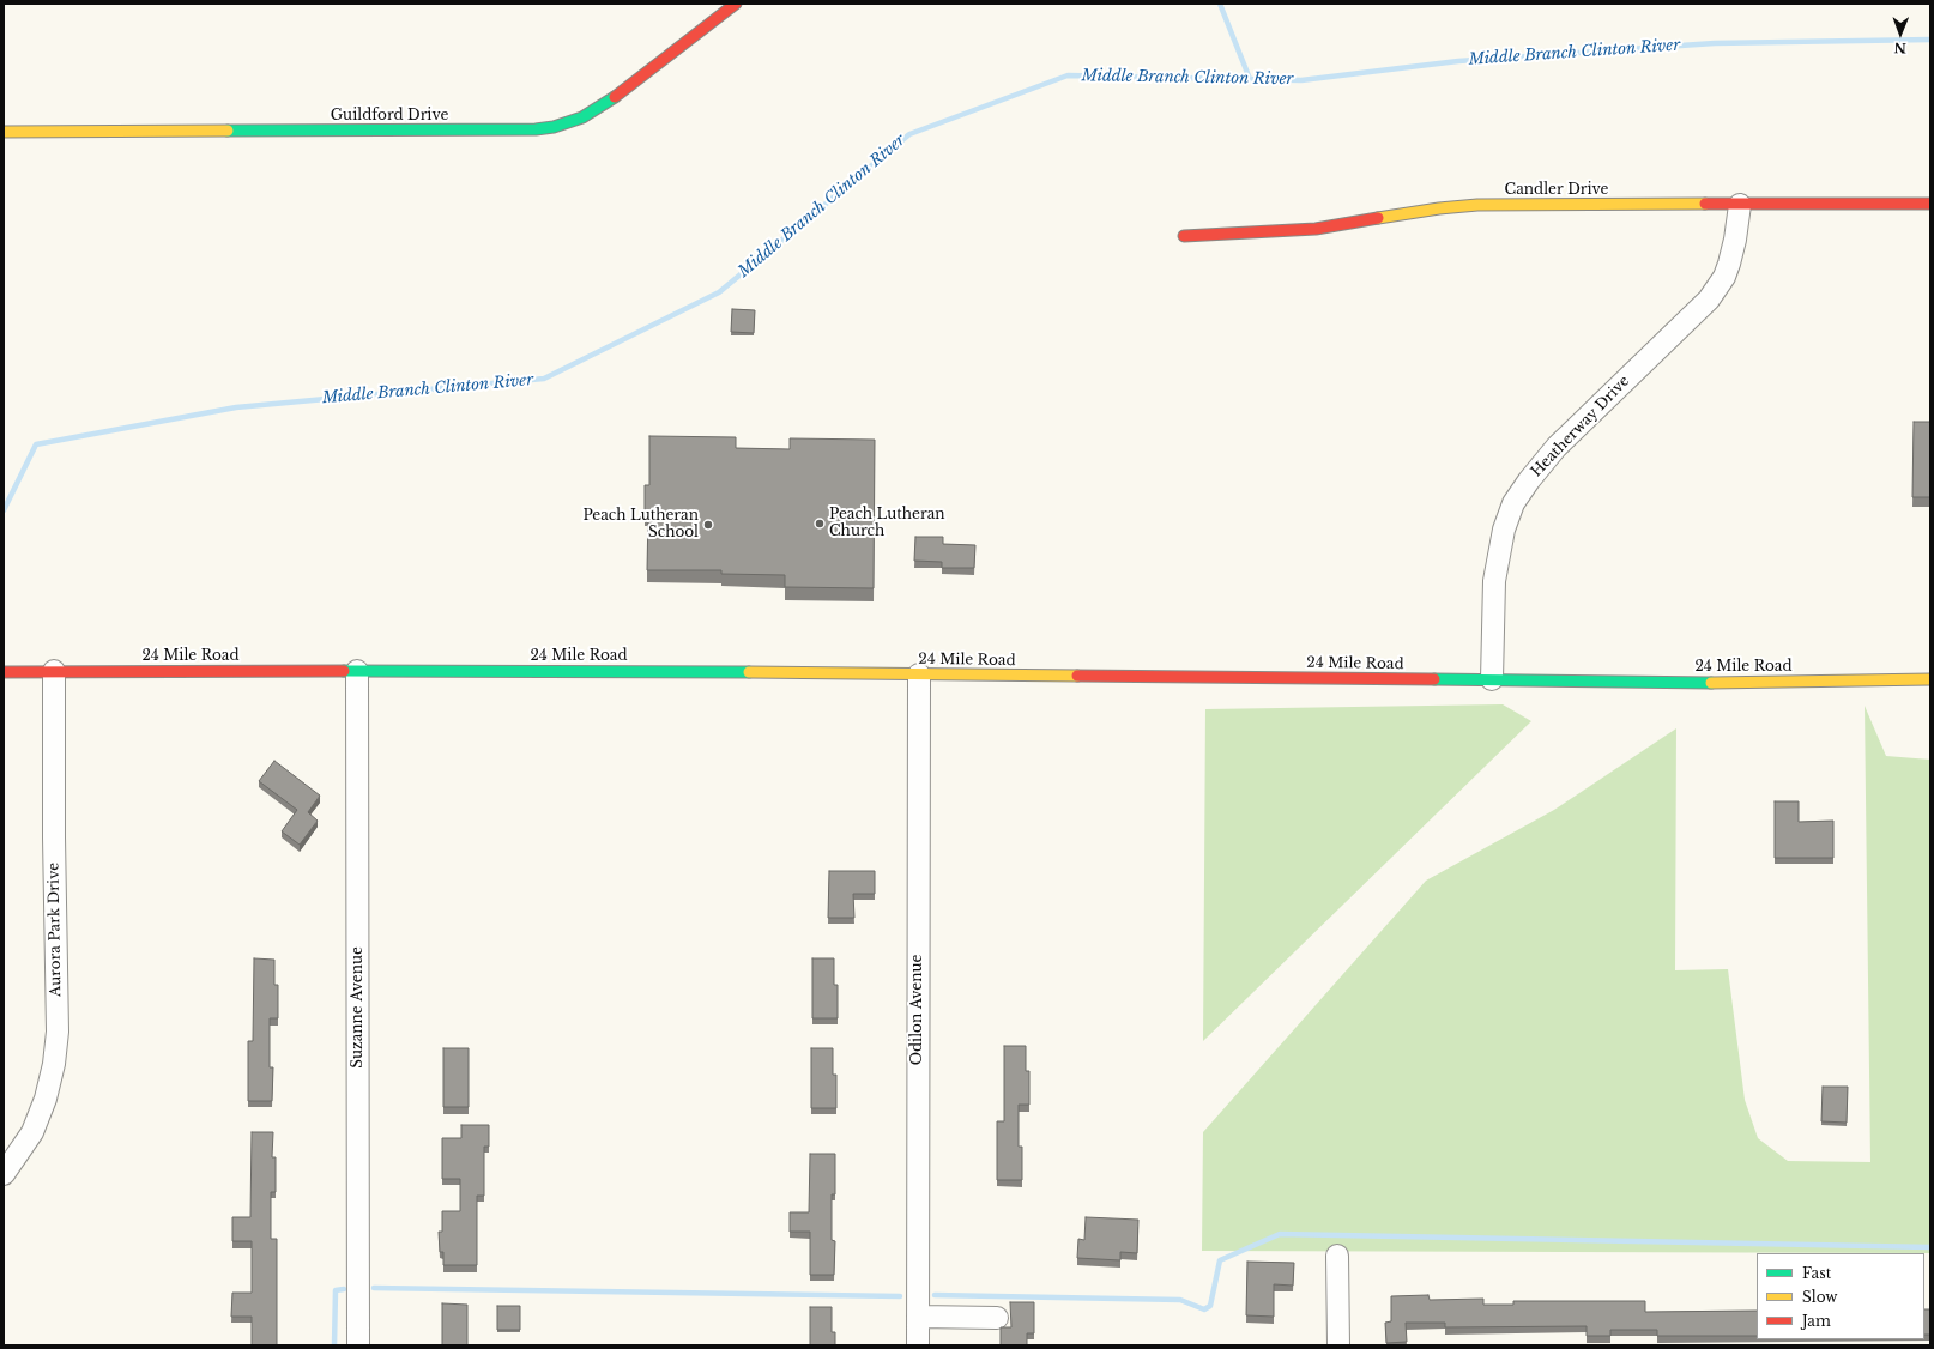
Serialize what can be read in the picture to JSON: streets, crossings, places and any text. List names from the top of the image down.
{
  "streets": {
    "street": [
      "Guildford Drive",
      "Candler Drive",
      "Heatherway Drive",
      "24 Mile Road",
      "Aurora Park Drive",
      "Suzanne Avenue",
      "Odilon Avenue"
    ]
  },
  "crossings": [
    ["Candler Drive", "Heatherway Drive"],
    ["Heatherway Drive", "24 Mile Road"],
    ["24 Mile Road", "Aurora Park Drive"],
    ["24 Mile Road", "Suzanne Avenue"],
    ["24 Mile Road", "Odilon Avenue"]
  ],
  "water": ["Middle Branch Clinton River"],
  "places": ["Peach Lutheran Church", "Peach Lutheran School"],
  "legend": ["Fast", "Slow", "Jam"],
  "north": "bottom"
}
